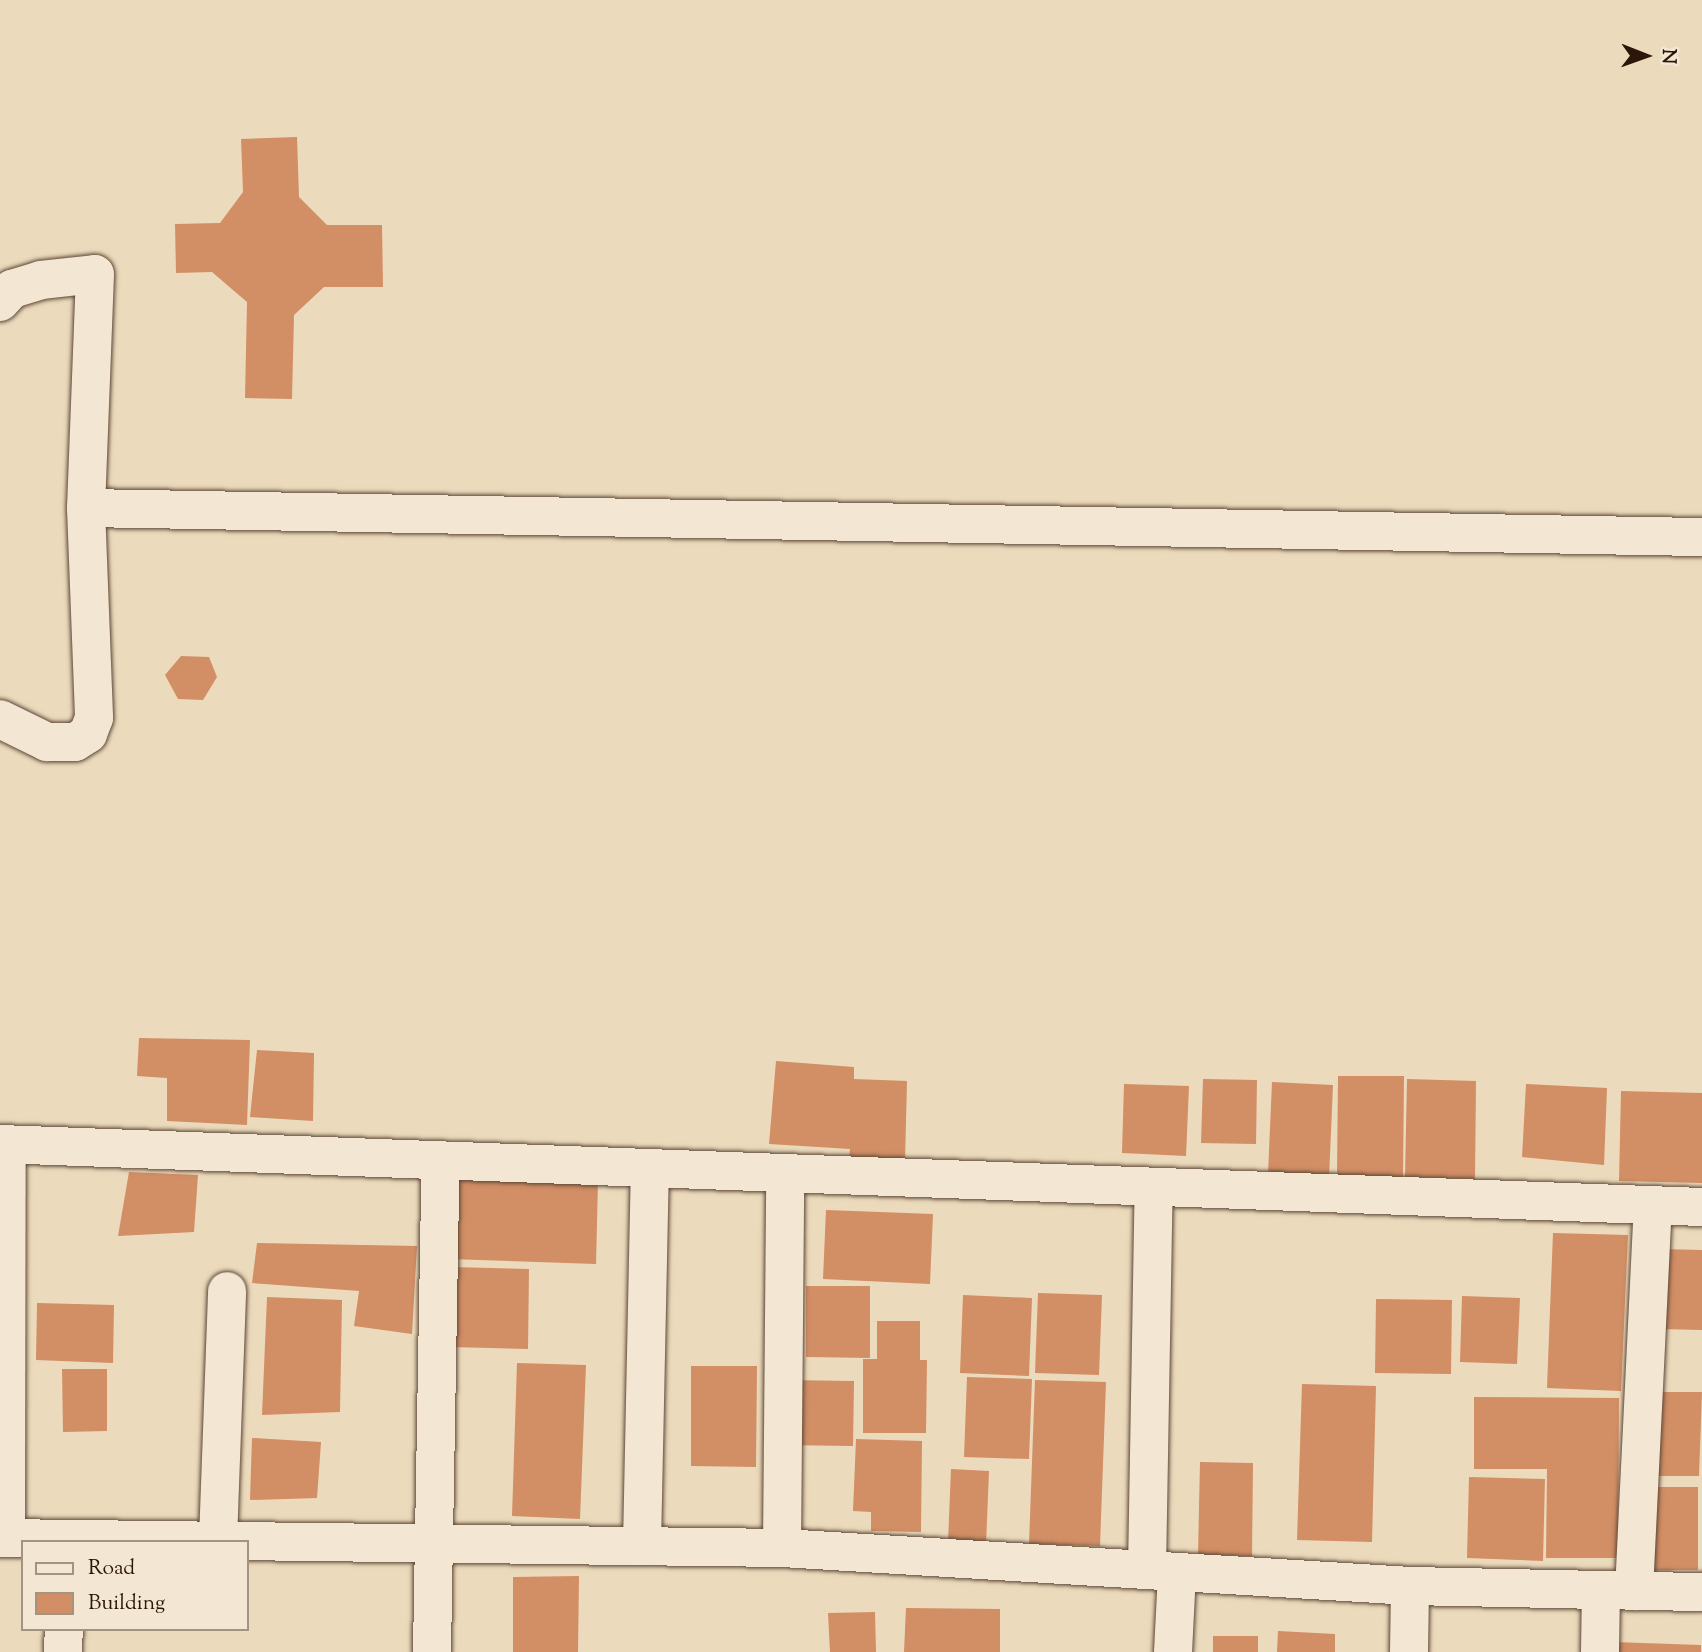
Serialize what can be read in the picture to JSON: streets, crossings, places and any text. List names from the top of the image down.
{
  "legend": ["Road", "Building"],
  "north": "right"
}
